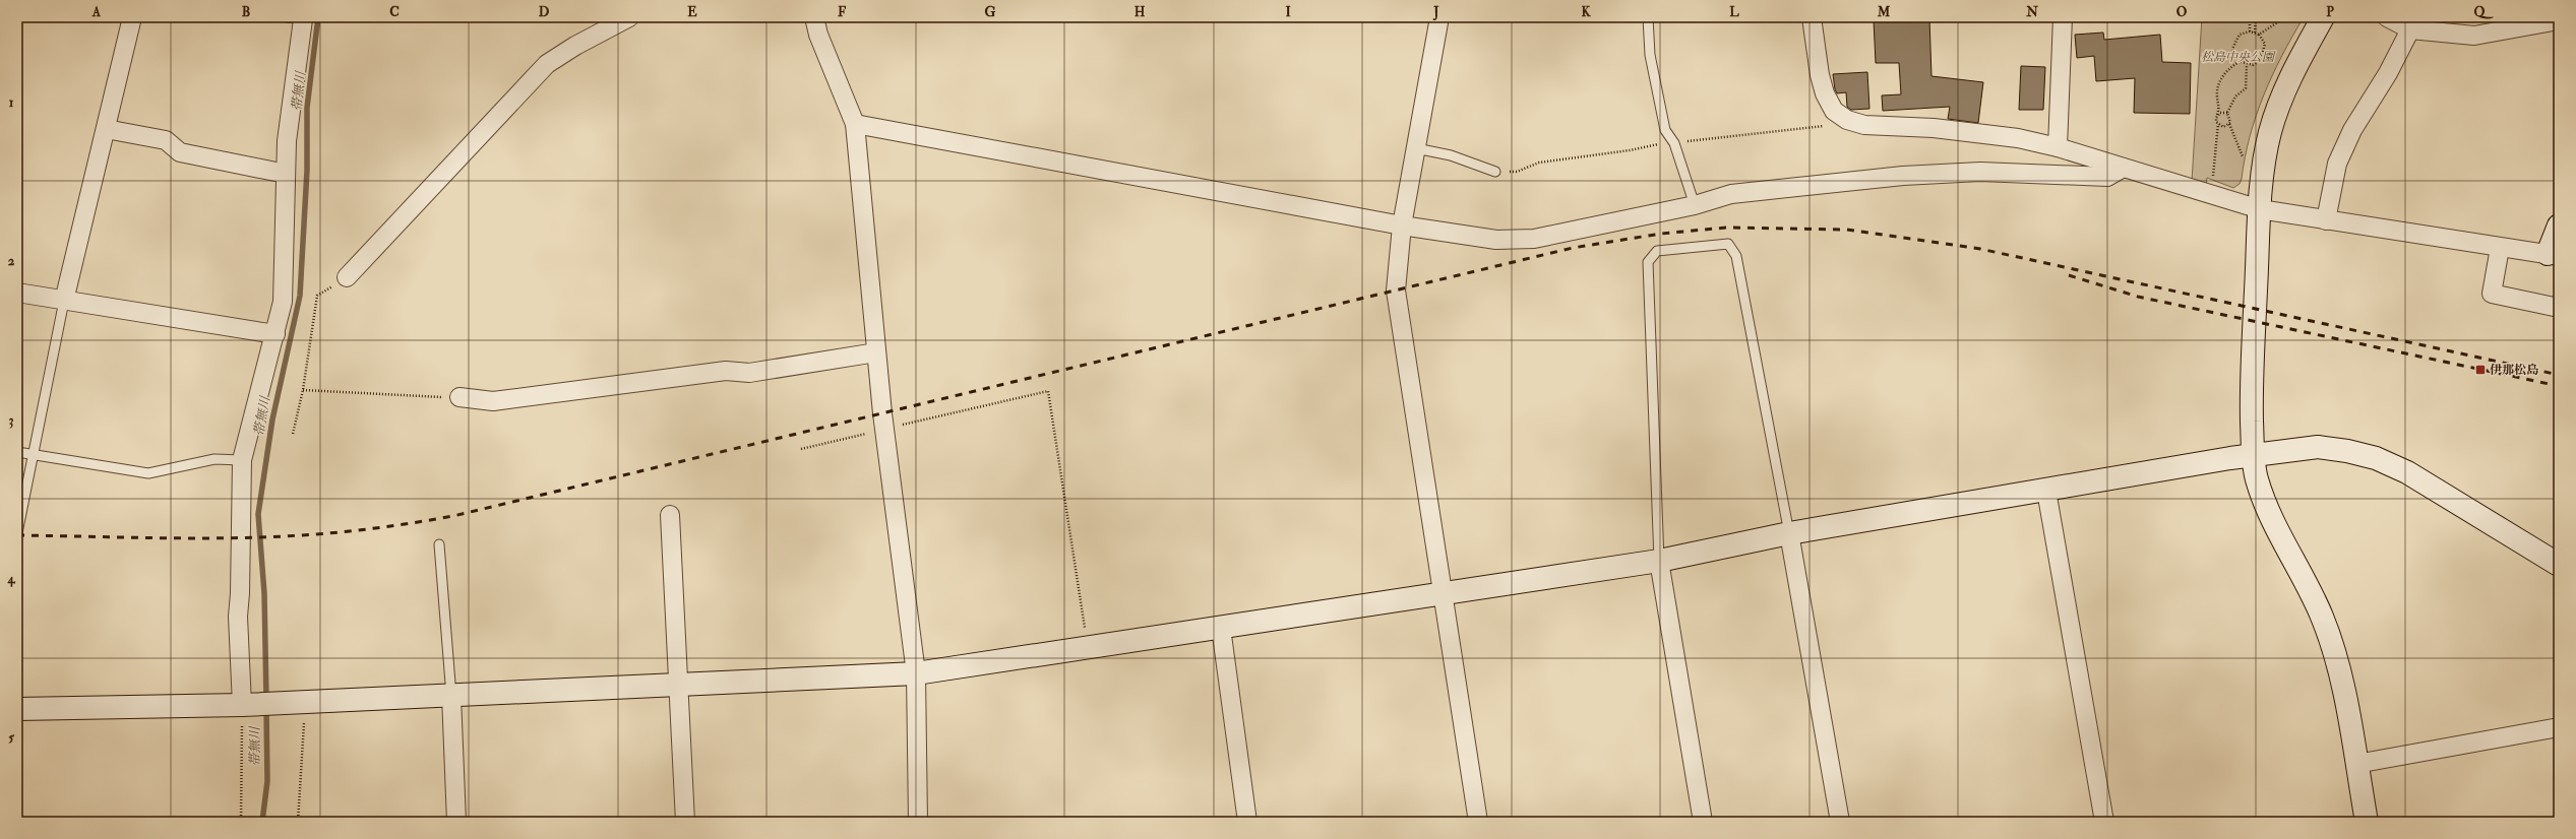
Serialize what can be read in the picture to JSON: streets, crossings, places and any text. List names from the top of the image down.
{
  "water": ["帯無川"],
  "parks": ["松島中央公園"],
  "places": {
    "transit": ["伊那松島"]
  },
  "grid": {
    "columns": [
      "A",
      "B",
      "C",
      "D",
      "E",
      "F",
      "G",
      "H",
      "I",
      "J",
      "K",
      "L",
      "M",
      "N",
      "O",
      "P",
      "Q"
    ],
    "rows": [
      "1",
      "2",
      "3",
      "4",
      "5"
    ]
  }
}
